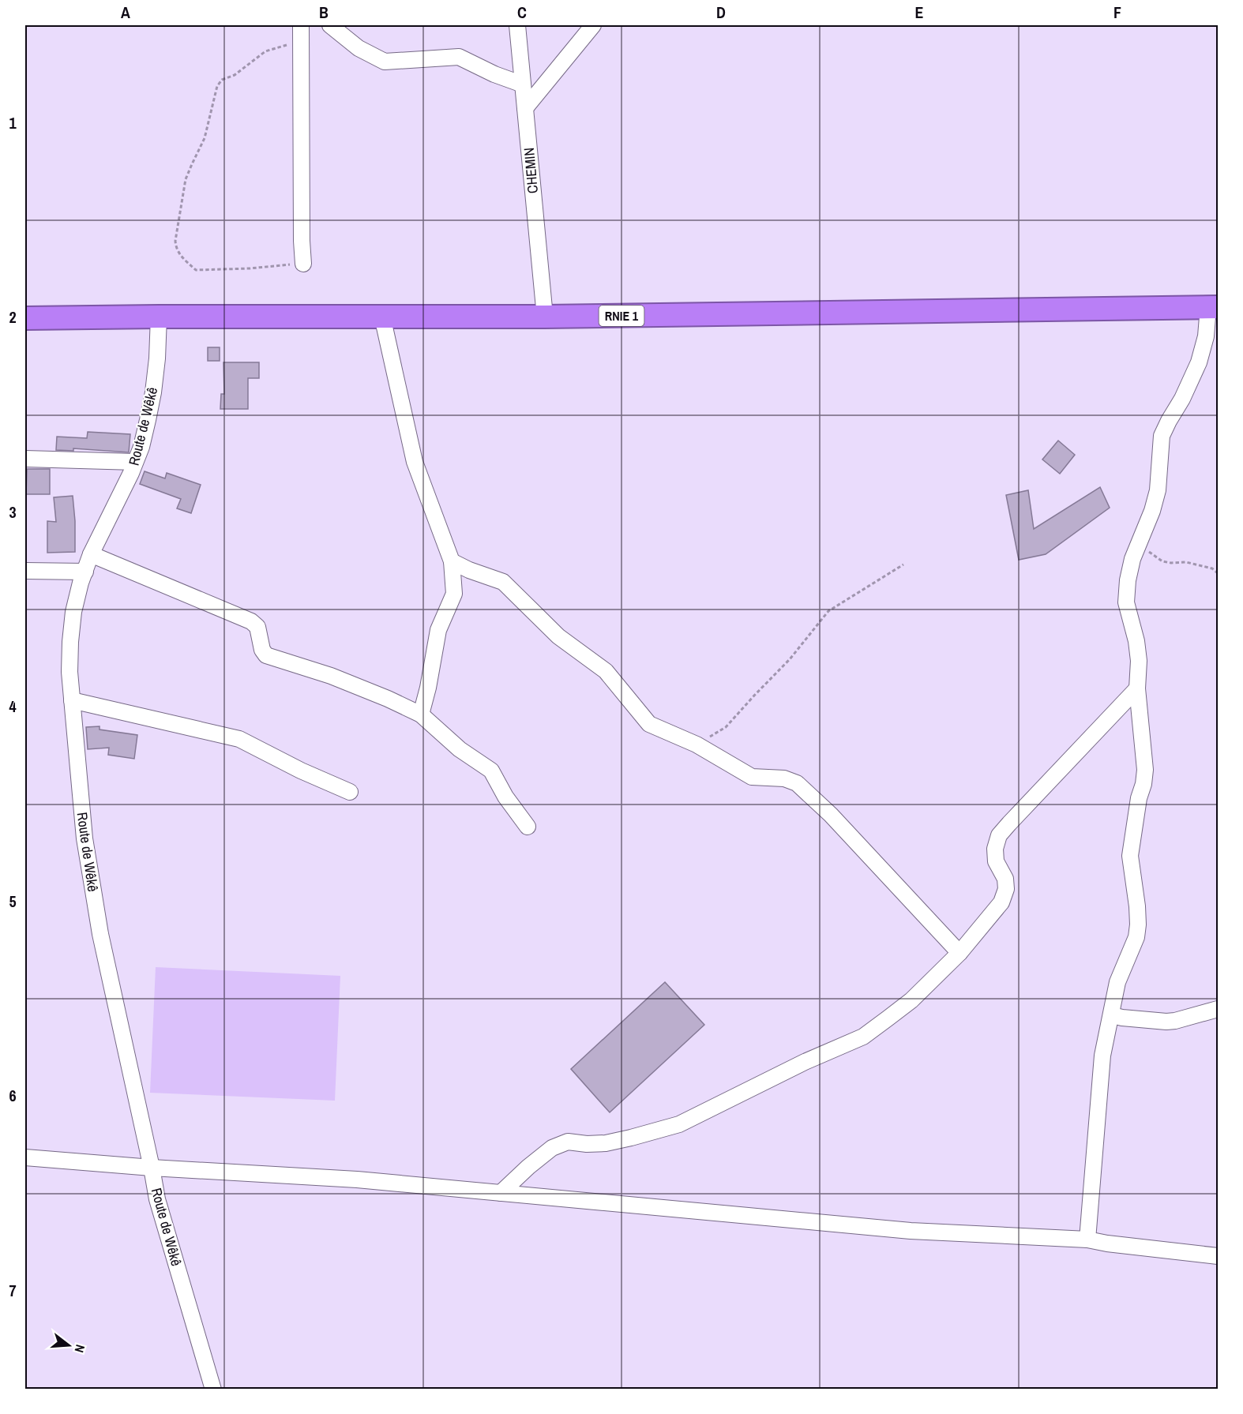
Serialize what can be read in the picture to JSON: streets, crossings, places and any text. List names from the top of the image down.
{
  "streets": {
    "highway": ["RNIE 1"],
    "street": ["CHEMIN", "Route de Wêkê"]
  },
  "crossings": [
    ["CHEMIN", "RNIE 1"],
    ["RNIE 1", "Route de Wêkê"]
  ],
  "north": "right",
  "grid": {
    "columns": [
      "A",
      "B",
      "C",
      "D",
      "E",
      "F"
    ],
    "rows": [
      "1",
      "2",
      "3",
      "4",
      "5",
      "6",
      "7"
    ]
  }
}
